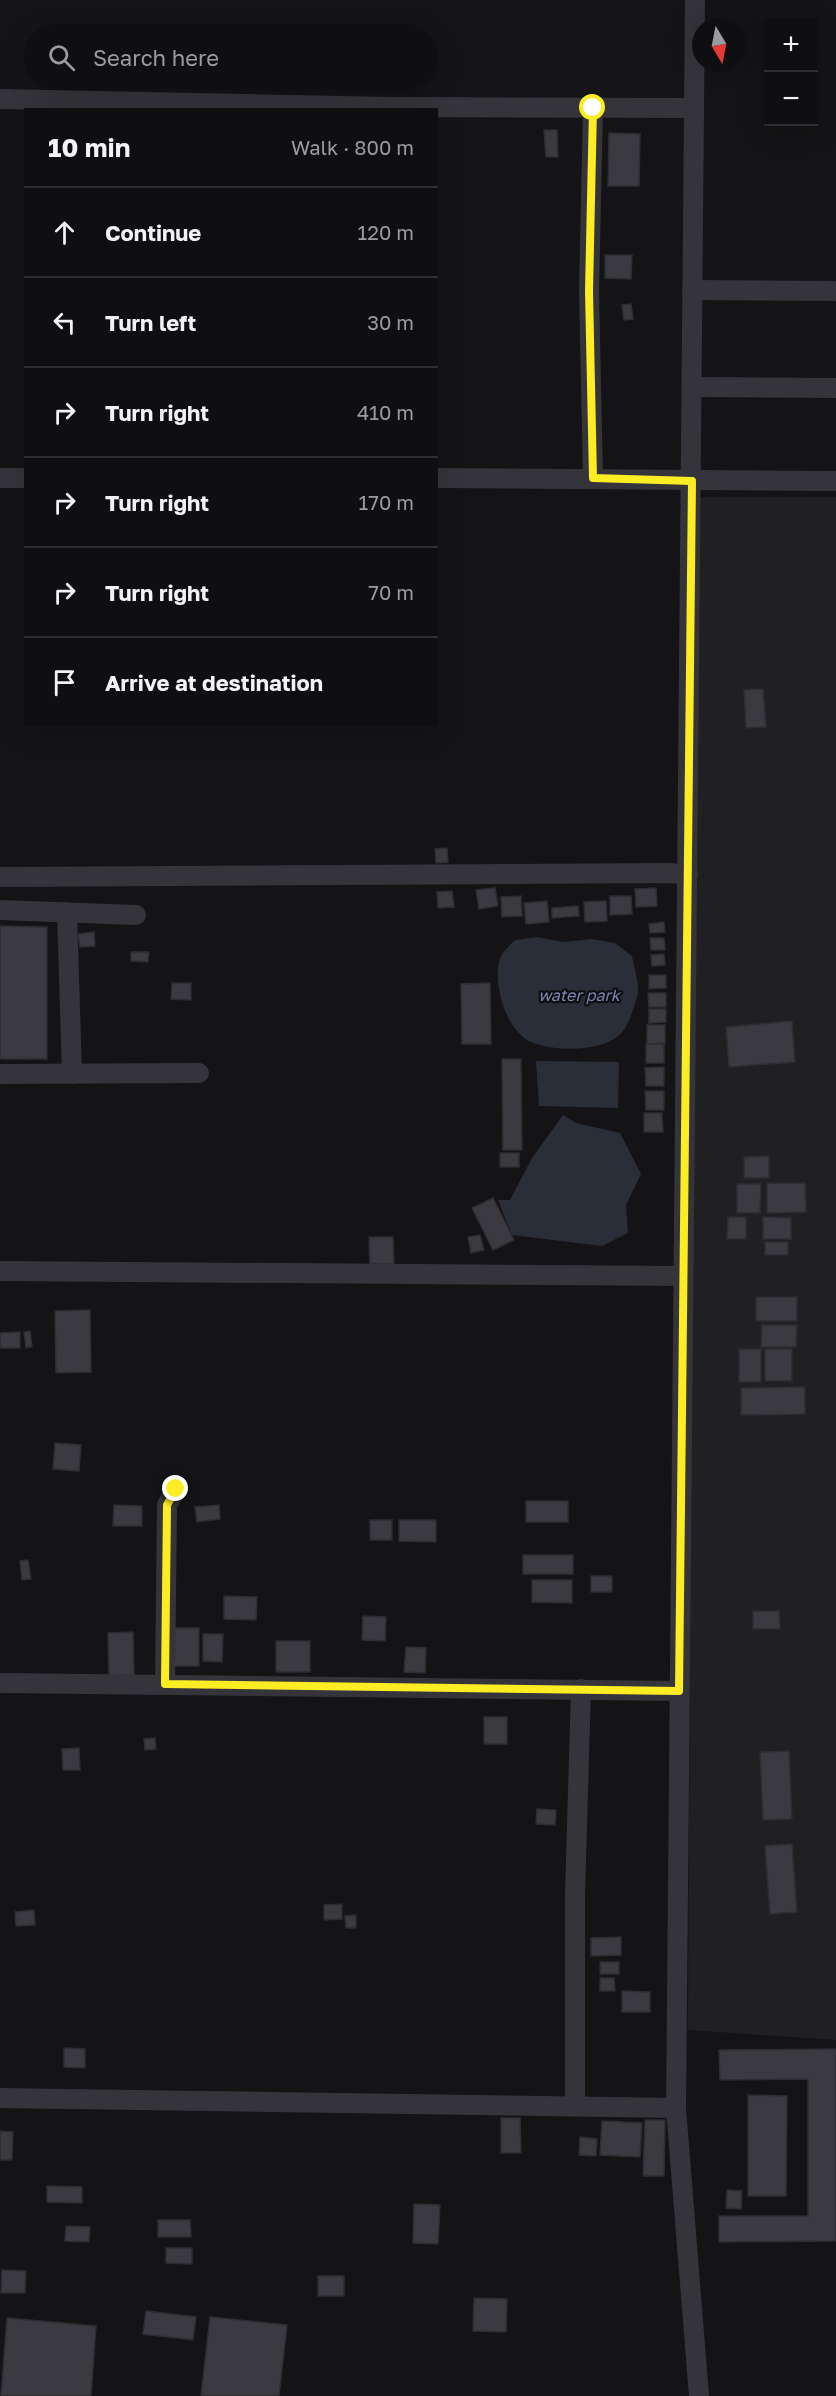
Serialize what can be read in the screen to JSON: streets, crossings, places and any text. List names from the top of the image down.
{
  "water": ["water park"],
  "north": "bottom",
  "page": {
    "map_buttons": ["+", "−"],
    "search": "Search here",
    "heading": ["10 min", "Walk · 800 m"],
    "list": [
      ["Continue", "120 m"],
      ["Turn left", "30 m"],
      ["Turn right", "410 m"],
      ["Turn right", "170 m"],
      ["Turn right", "70 m"],
      "Arrive at destination"
    ]
  }
}
